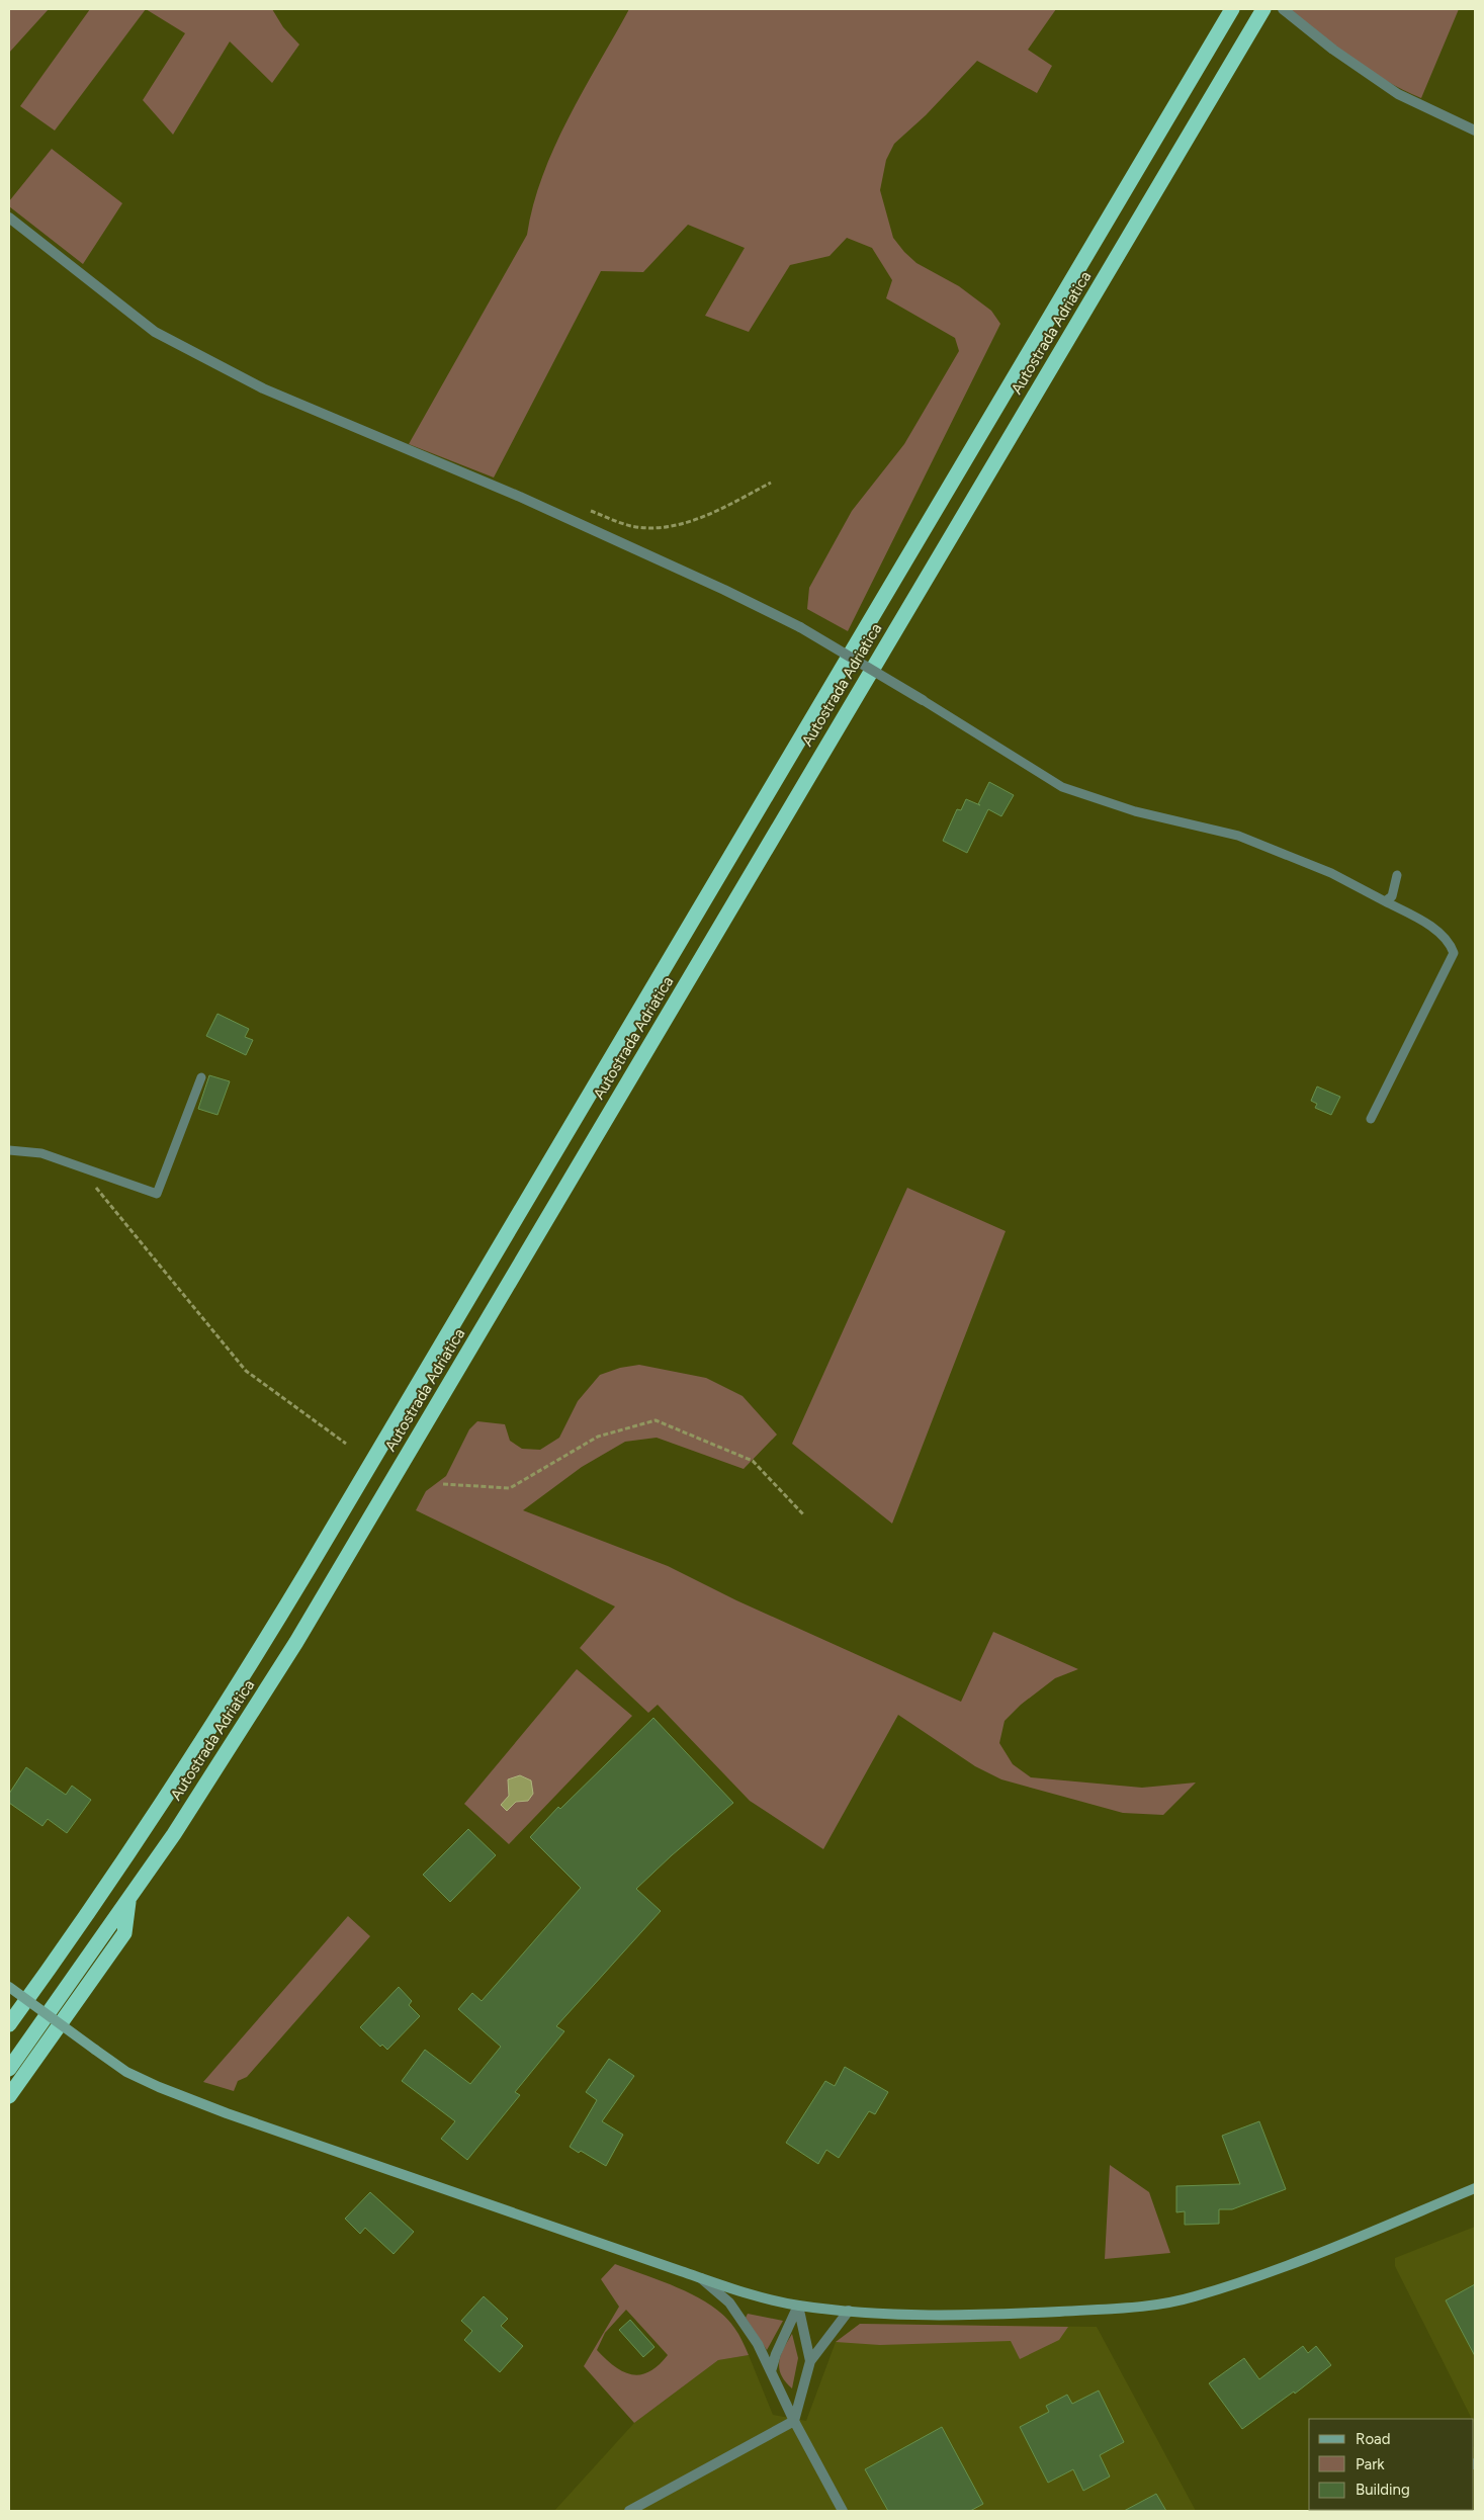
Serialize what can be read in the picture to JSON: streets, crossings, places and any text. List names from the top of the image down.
{
  "streets": {
    "highway": ["Autostrada Adriatica"]
  },
  "legend": ["Road", "Park", "Building"]
}
